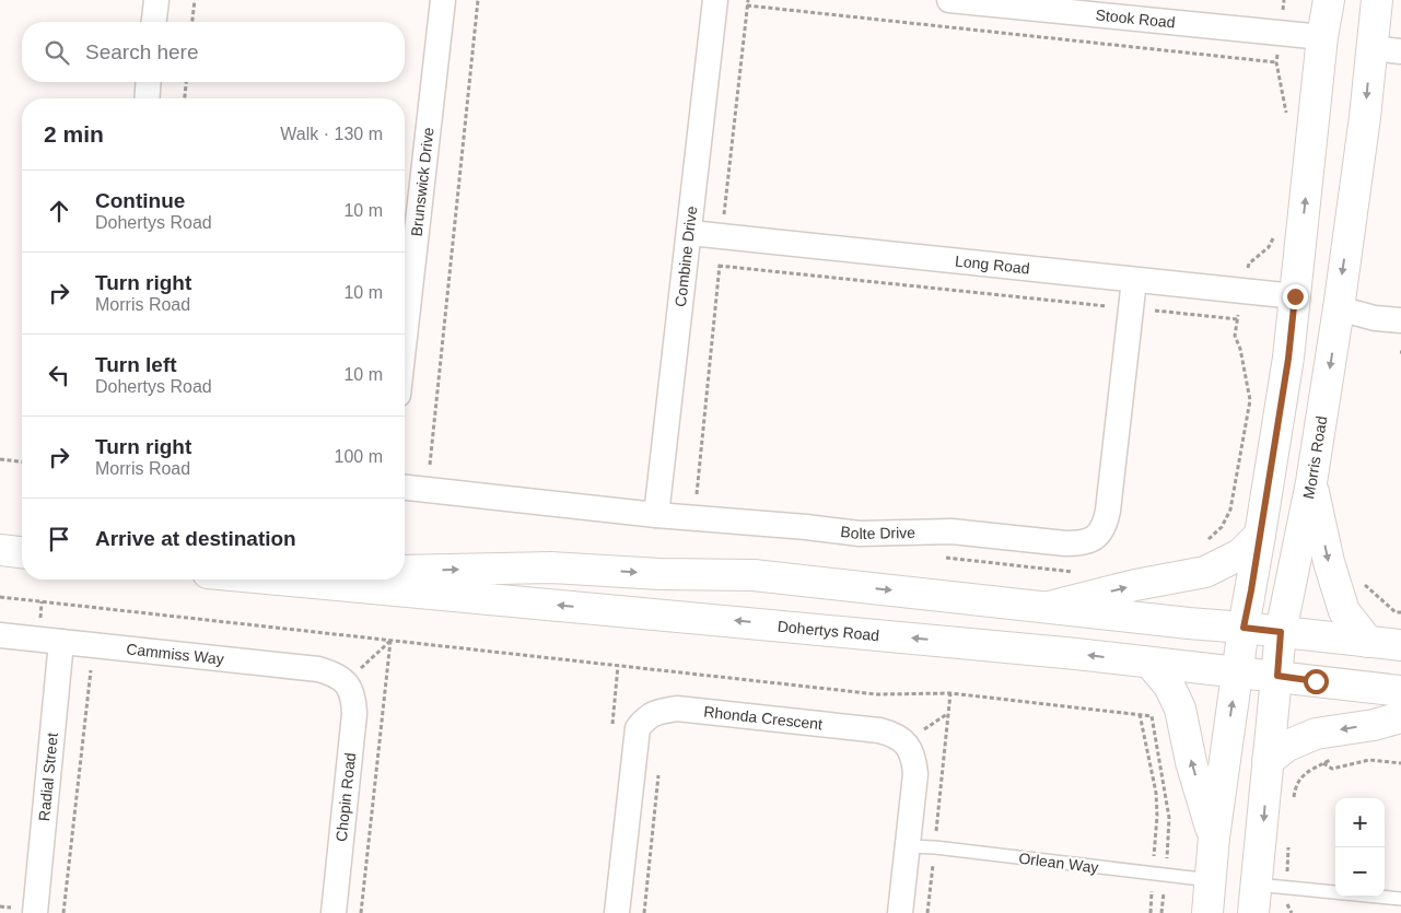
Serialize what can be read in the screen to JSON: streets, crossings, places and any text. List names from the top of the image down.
{
  "streets": {
    "street": [
      "Stook Road",
      "Brunswick Drive",
      "Combine Drive",
      "Long Road",
      "Morris Road",
      "Bolte Drive",
      "Dohertys Road",
      "Cammiss Way",
      "Rhonda Crescent",
      "Radial Street",
      "Chopin Road"
    ],
    "lane": ["Orlean Way"]
  },
  "crossings": [
    ["Combine Drive", "Long Road"],
    ["Combine Drive", "Bolte Drive"],
    ["Long Road", "Bolte Drive"],
    ["Morris Road", "Dohertys Road"],
    ["Cammiss Way", "Radial Street"],
    ["Cammiss Way", "Chopin Road"],
    ["Rhonda Crescent", "Orlean Way"]
  ],
  "page": {
    "search": "Search here",
    "heading": ["2 min", "Walk · 130 m"],
    "list": [
      ["Continue", "Dohertys Road", "10 m"],
      ["Turn right", "Morris Road", "10 m"],
      ["Turn left", "Dohertys Road", "10 m"],
      ["Turn right", "Morris Road", "100 m"],
      "Arrive at destination"
    ],
    "map_buttons": ["+", "−"]
  }
}
